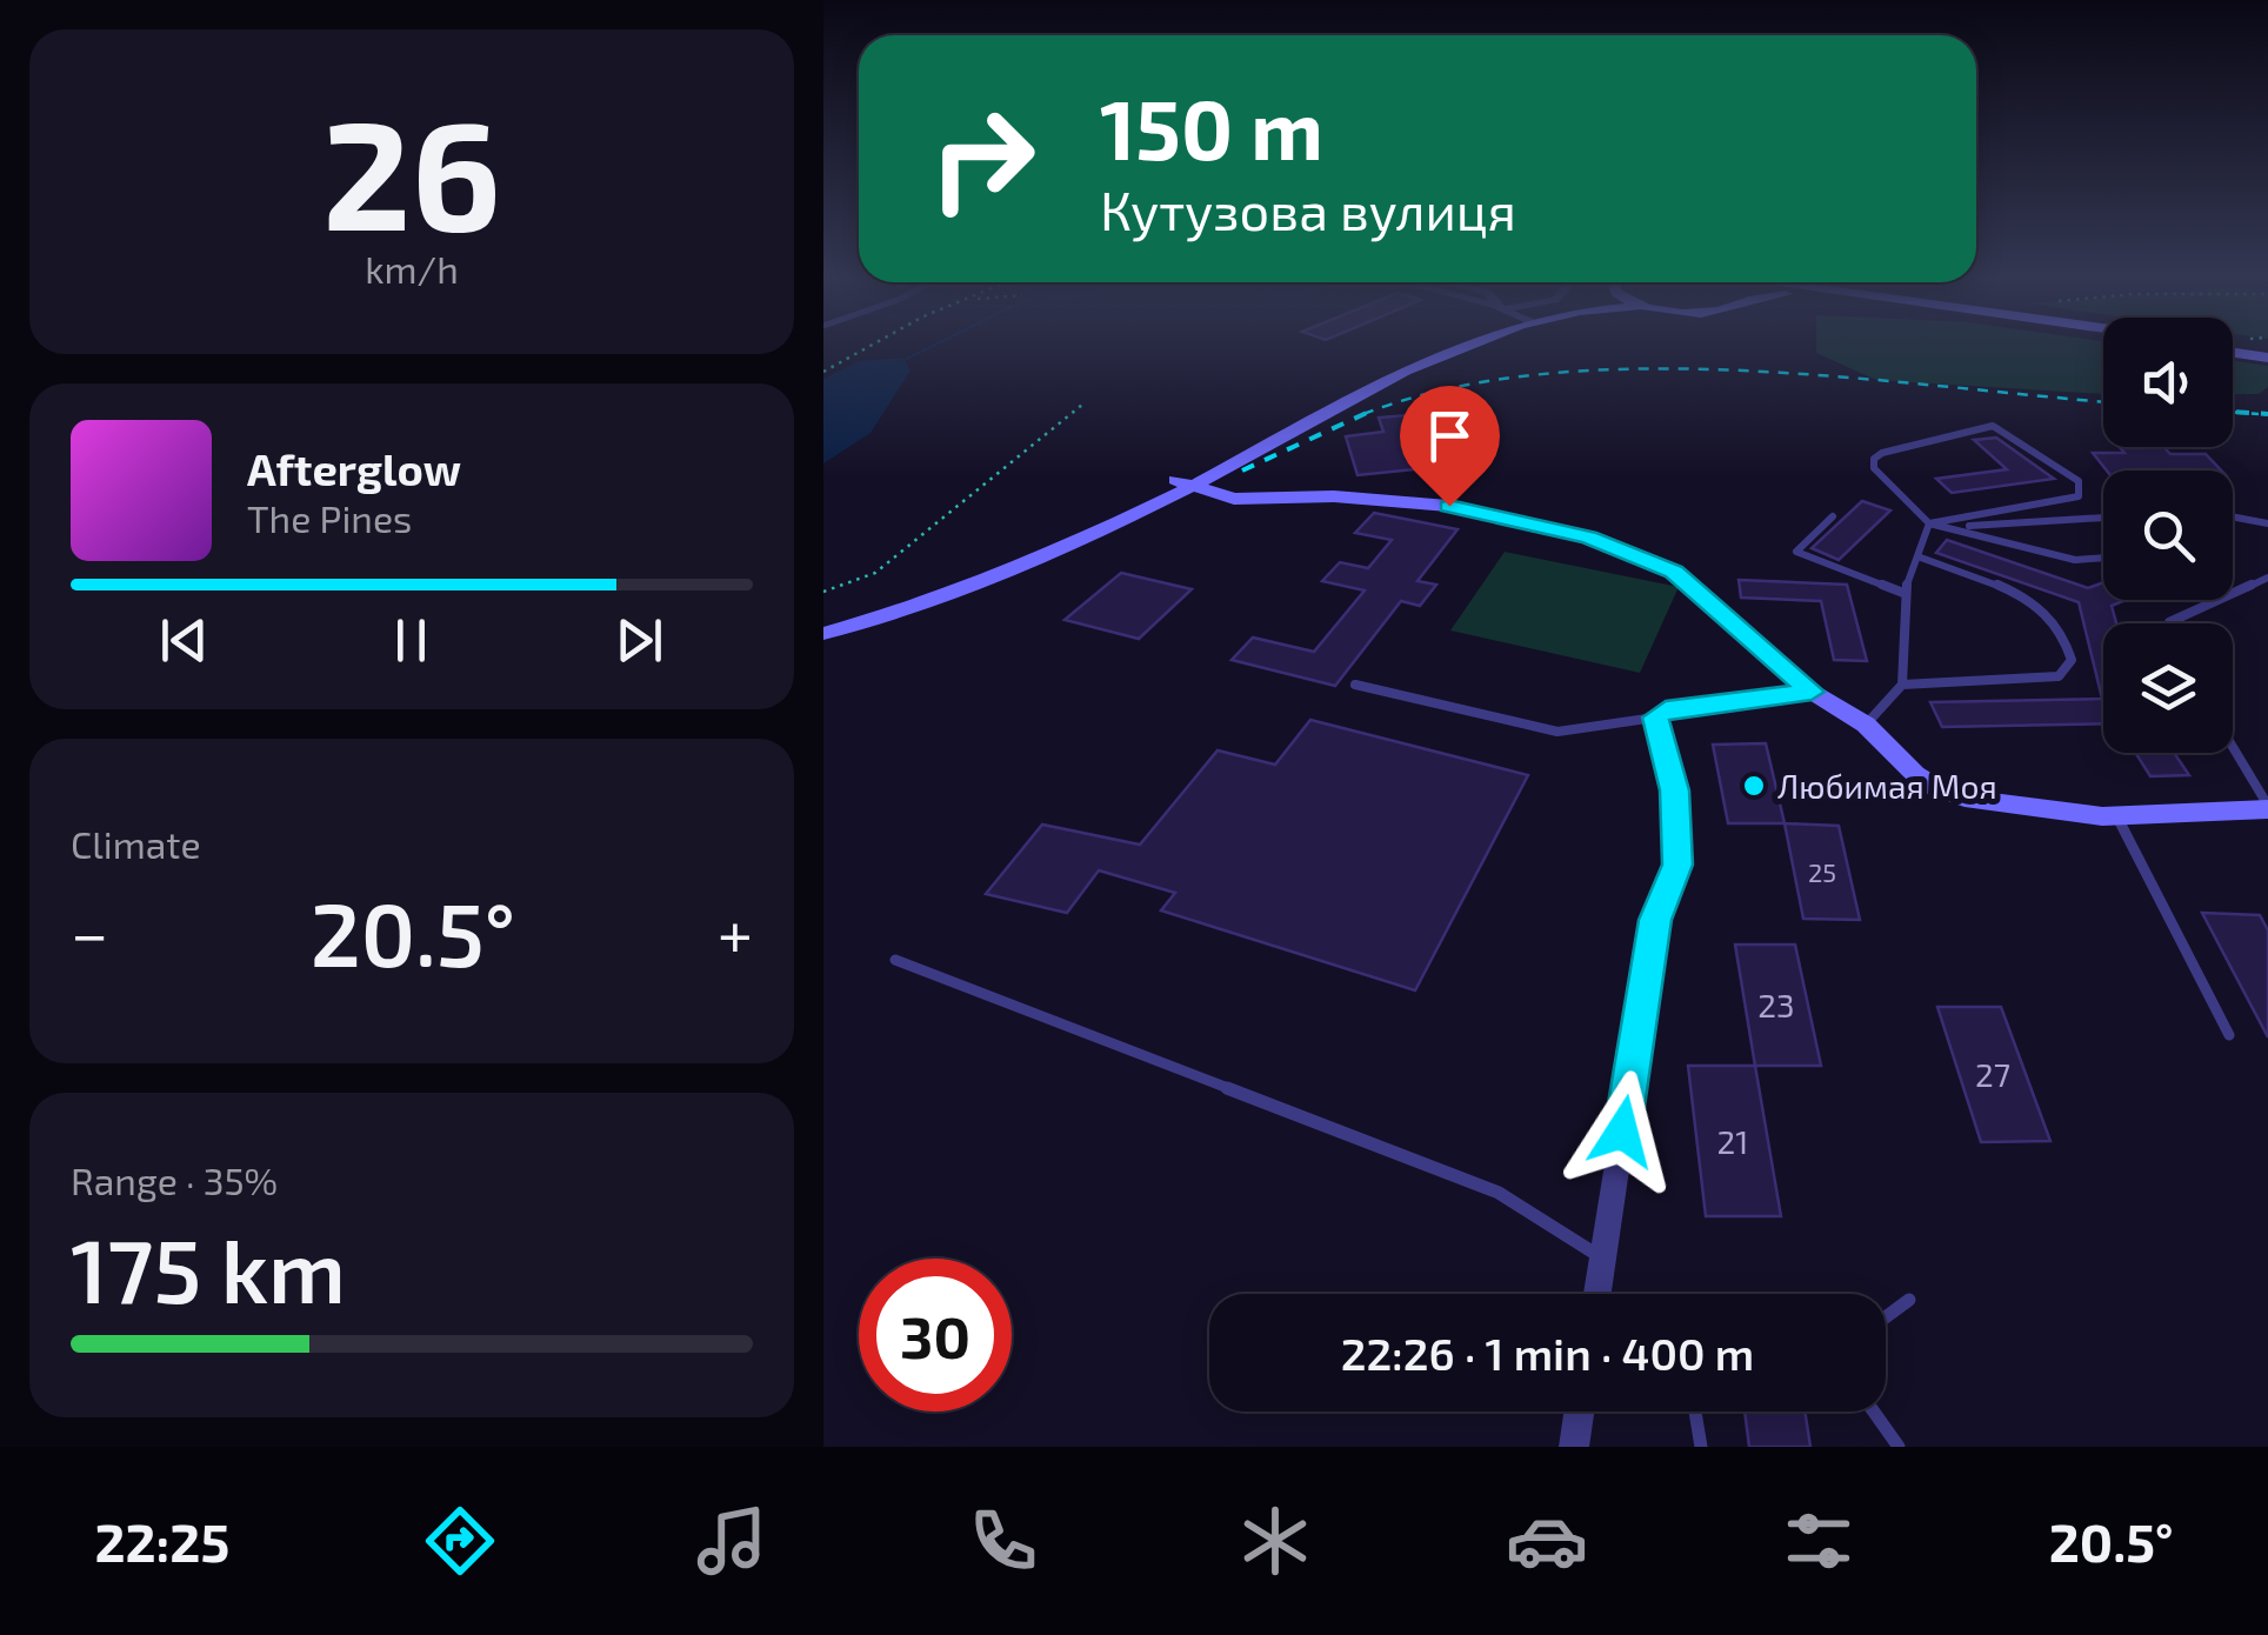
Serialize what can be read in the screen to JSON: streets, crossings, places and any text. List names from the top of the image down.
{
  "places": ["Любимая Моя"],
  "house_numbers": [
    "25",
    "23",
    "27",
    "21"
  ],
  "page": {
    "tile": [
      ["26", "km/h"],
      "Climate",
      ["Range · 35%", "175 km"]
    ],
    "turn": ["150 m", "Кутузова вулиця"],
    "song": ["Afterglow", "The Pines"],
    "heat": ["−", "20.5°", "+"],
    "limit": "30",
    "trip": "22:26 · 1 min · 400 m",
    "tabs": ["22:25", "20.5°"]
  }
}
